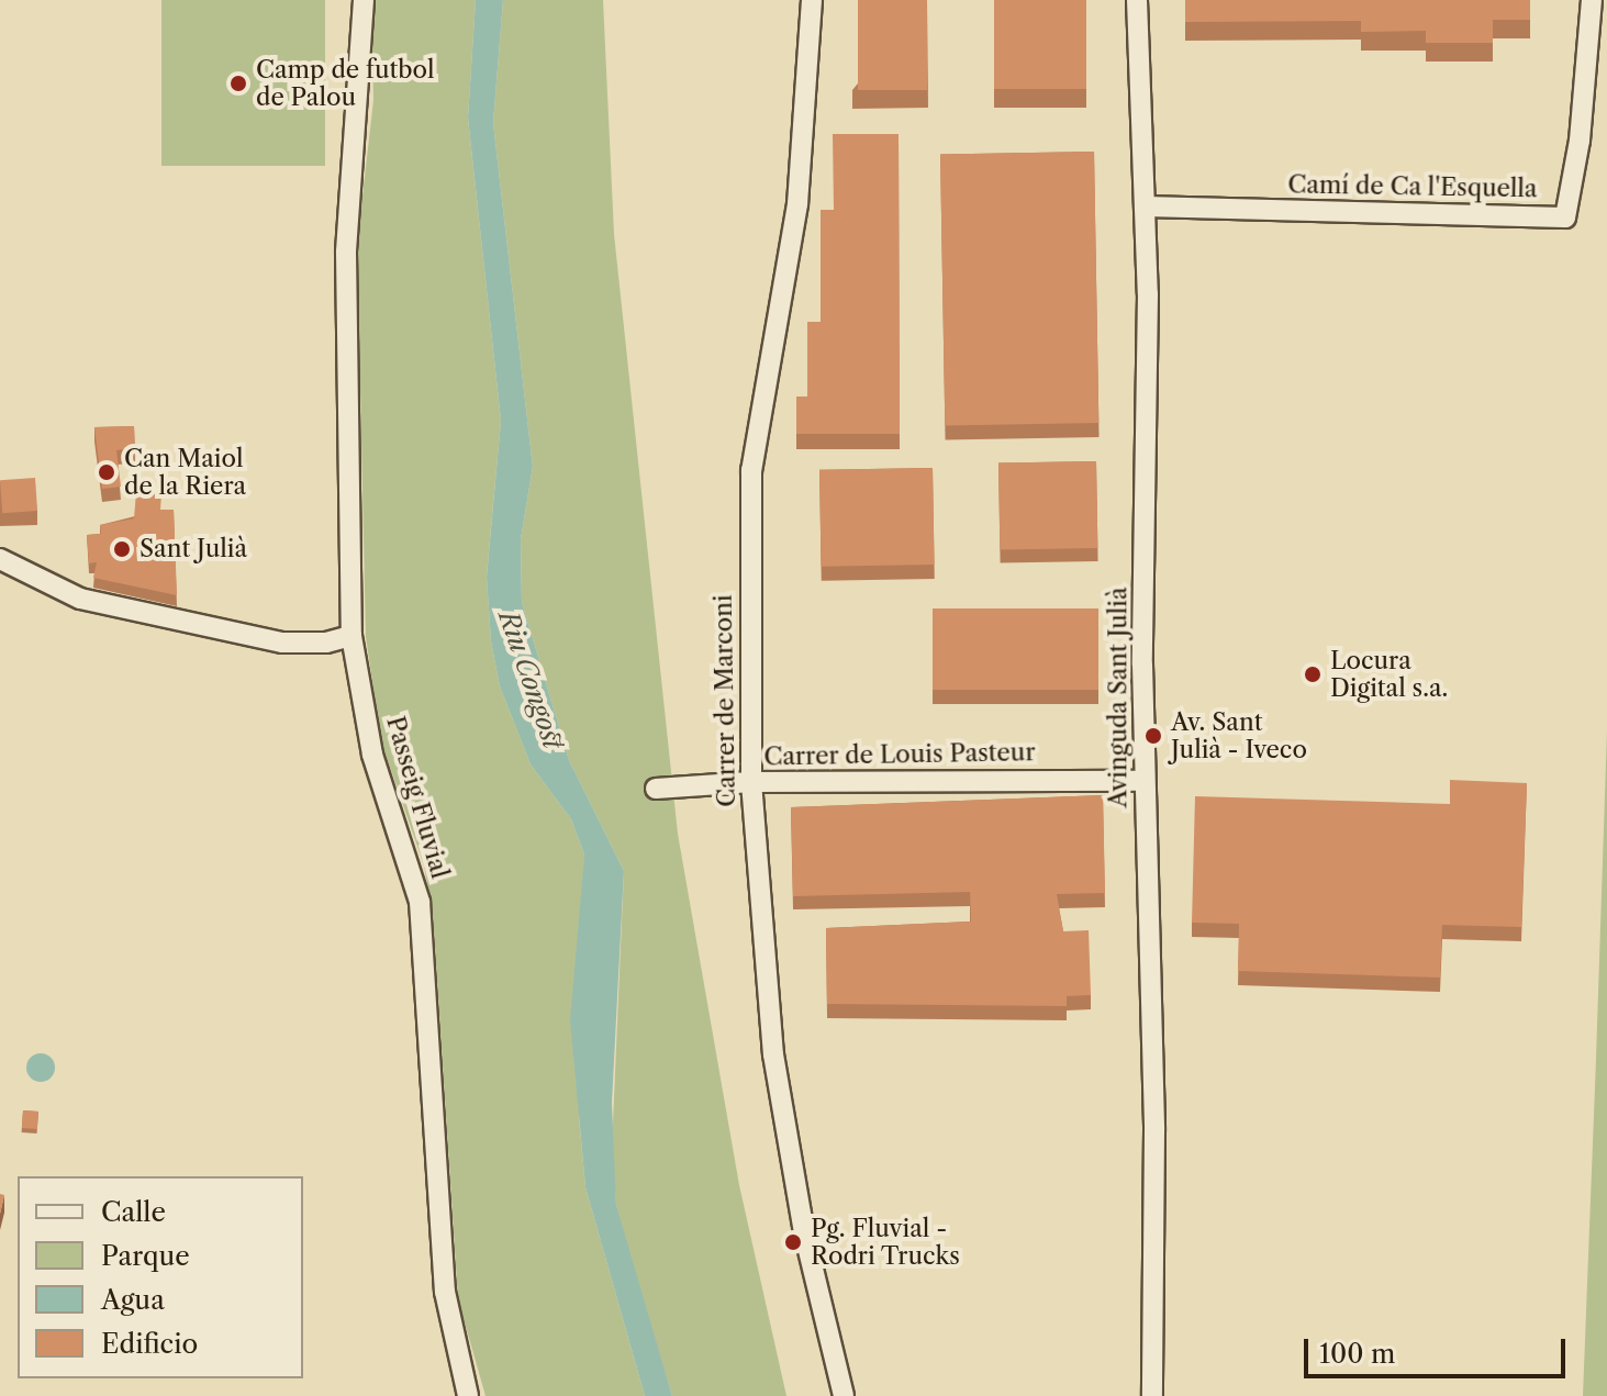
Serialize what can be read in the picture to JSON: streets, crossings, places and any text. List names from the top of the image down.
{
  "streets": {
    "street": [
      "Camí de Ca l'Esquella",
      "Avinguda Sant Julià",
      "Carrer de Marconi",
      "Carrer de Louis Pasteur",
      "Passeig Fluvial"
    ]
  },
  "crossings": [
    ["Camí de Ca l'Esquella", "Avinguda Sant Julià"],
    ["Avinguda Sant Julià", "Carrer de Louis Pasteur"],
    ["Carrer de Marconi", "Carrer de Louis Pasteur"]
  ],
  "water": ["Riu Congost"],
  "places": [
    "Camp de futbol de Palou",
    "Can Maiol de la Riera",
    "Sant Julià",
    "Locura Digital s.a.",
    "Av. Sant Julià - Iveco",
    "Pg. Fluvial - Rodri Trucks"
  ],
  "legend": [
    "Calle",
    "Parque",
    "Agua",
    "Edificio"
  ],
  "scale_bar": "100 m"
}
